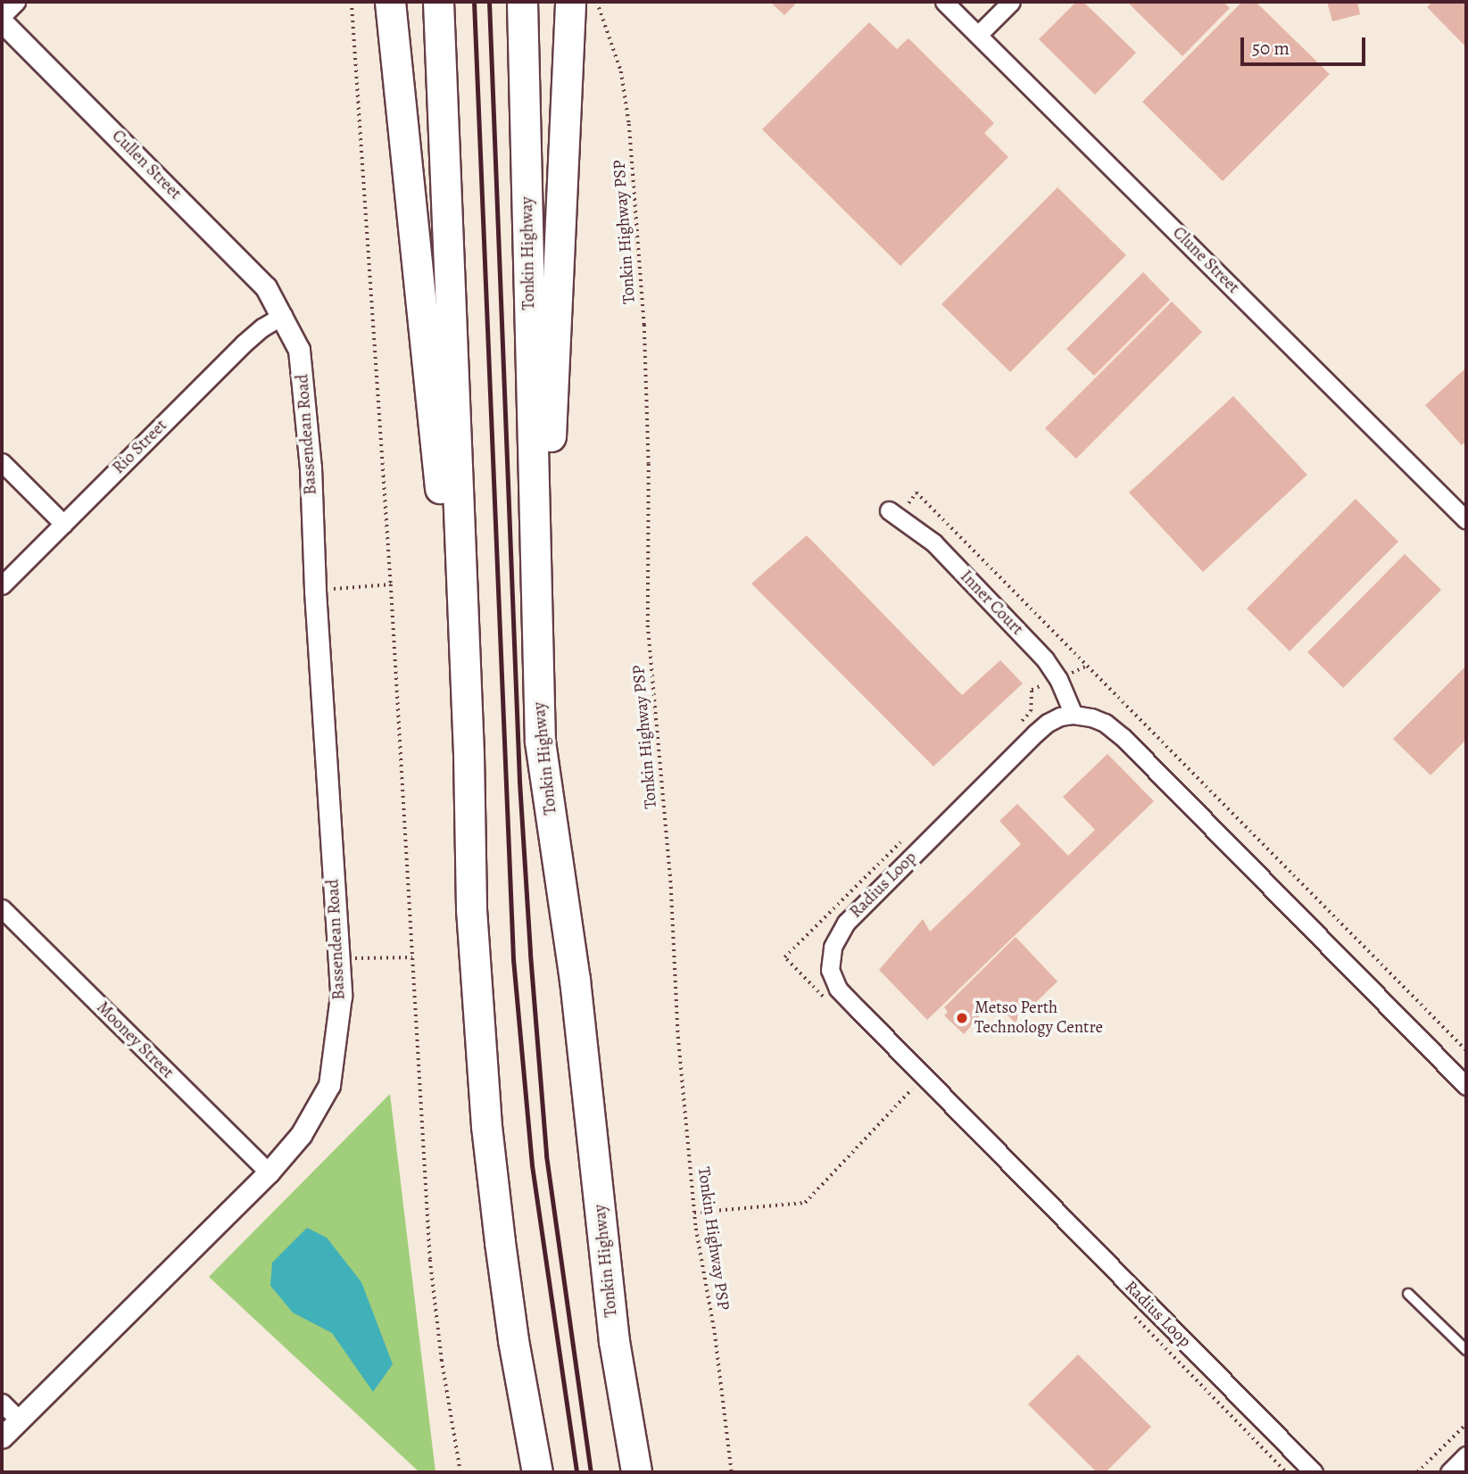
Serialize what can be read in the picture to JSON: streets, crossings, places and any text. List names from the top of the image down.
{
  "streets": {
    "highway": ["Tonkin Highway"],
    "street": [
      "Cullen Street",
      "Clune Street",
      "Bassendean Road",
      "Rio Street",
      "Inner Court",
      "Radius Loop",
      "Mooney Street"
    ],
    "path": ["Tonkin Highway PSP"]
  },
  "crossings": [
    ["Cullen Street", "Bassendean Road"],
    ["Cullen Street", "Rio Street"],
    ["Bassendean Road", "Rio Street"],
    ["Bassendean Road", "Mooney Street"],
    ["Inner Court", "Radius Loop"]
  ],
  "places": ["Metso Perth Technology Centre"],
  "scale_bar": "50 m"
}
